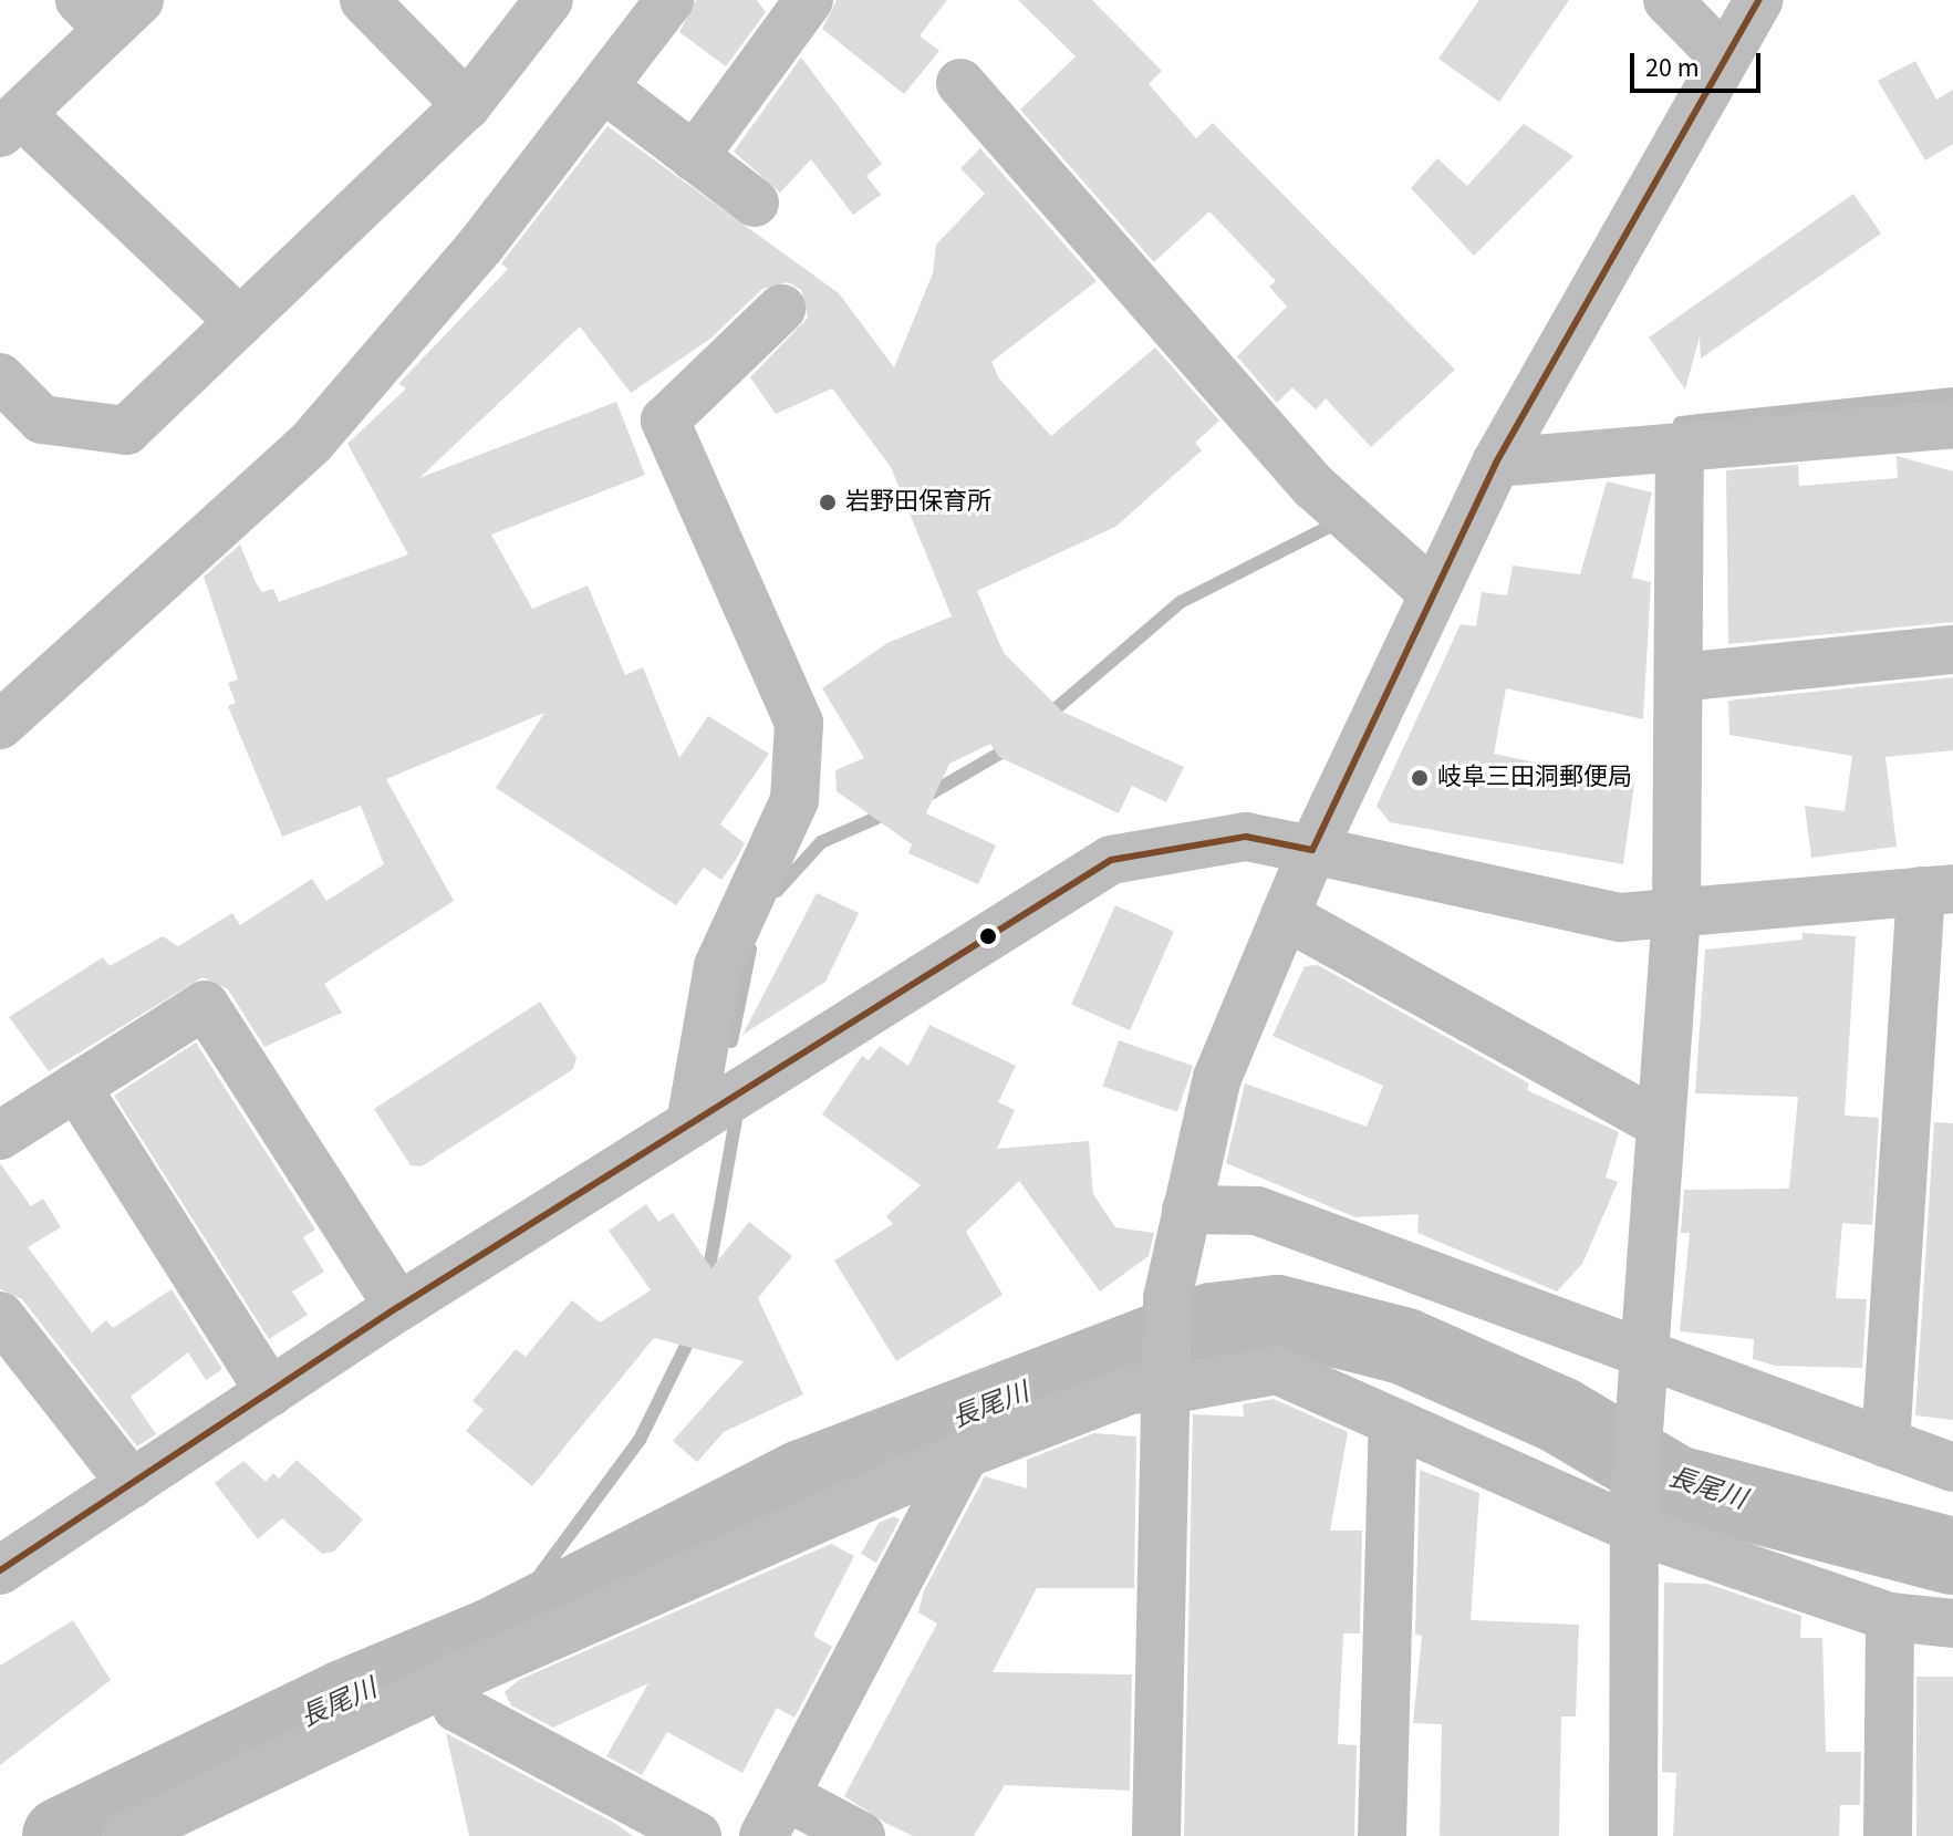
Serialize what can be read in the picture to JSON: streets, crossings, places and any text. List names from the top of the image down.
{
  "water": ["長尾川"],
  "places": ["岩野田保育所", "岐阜三田洞郵便局"],
  "scale_bar": "20 m"
}
